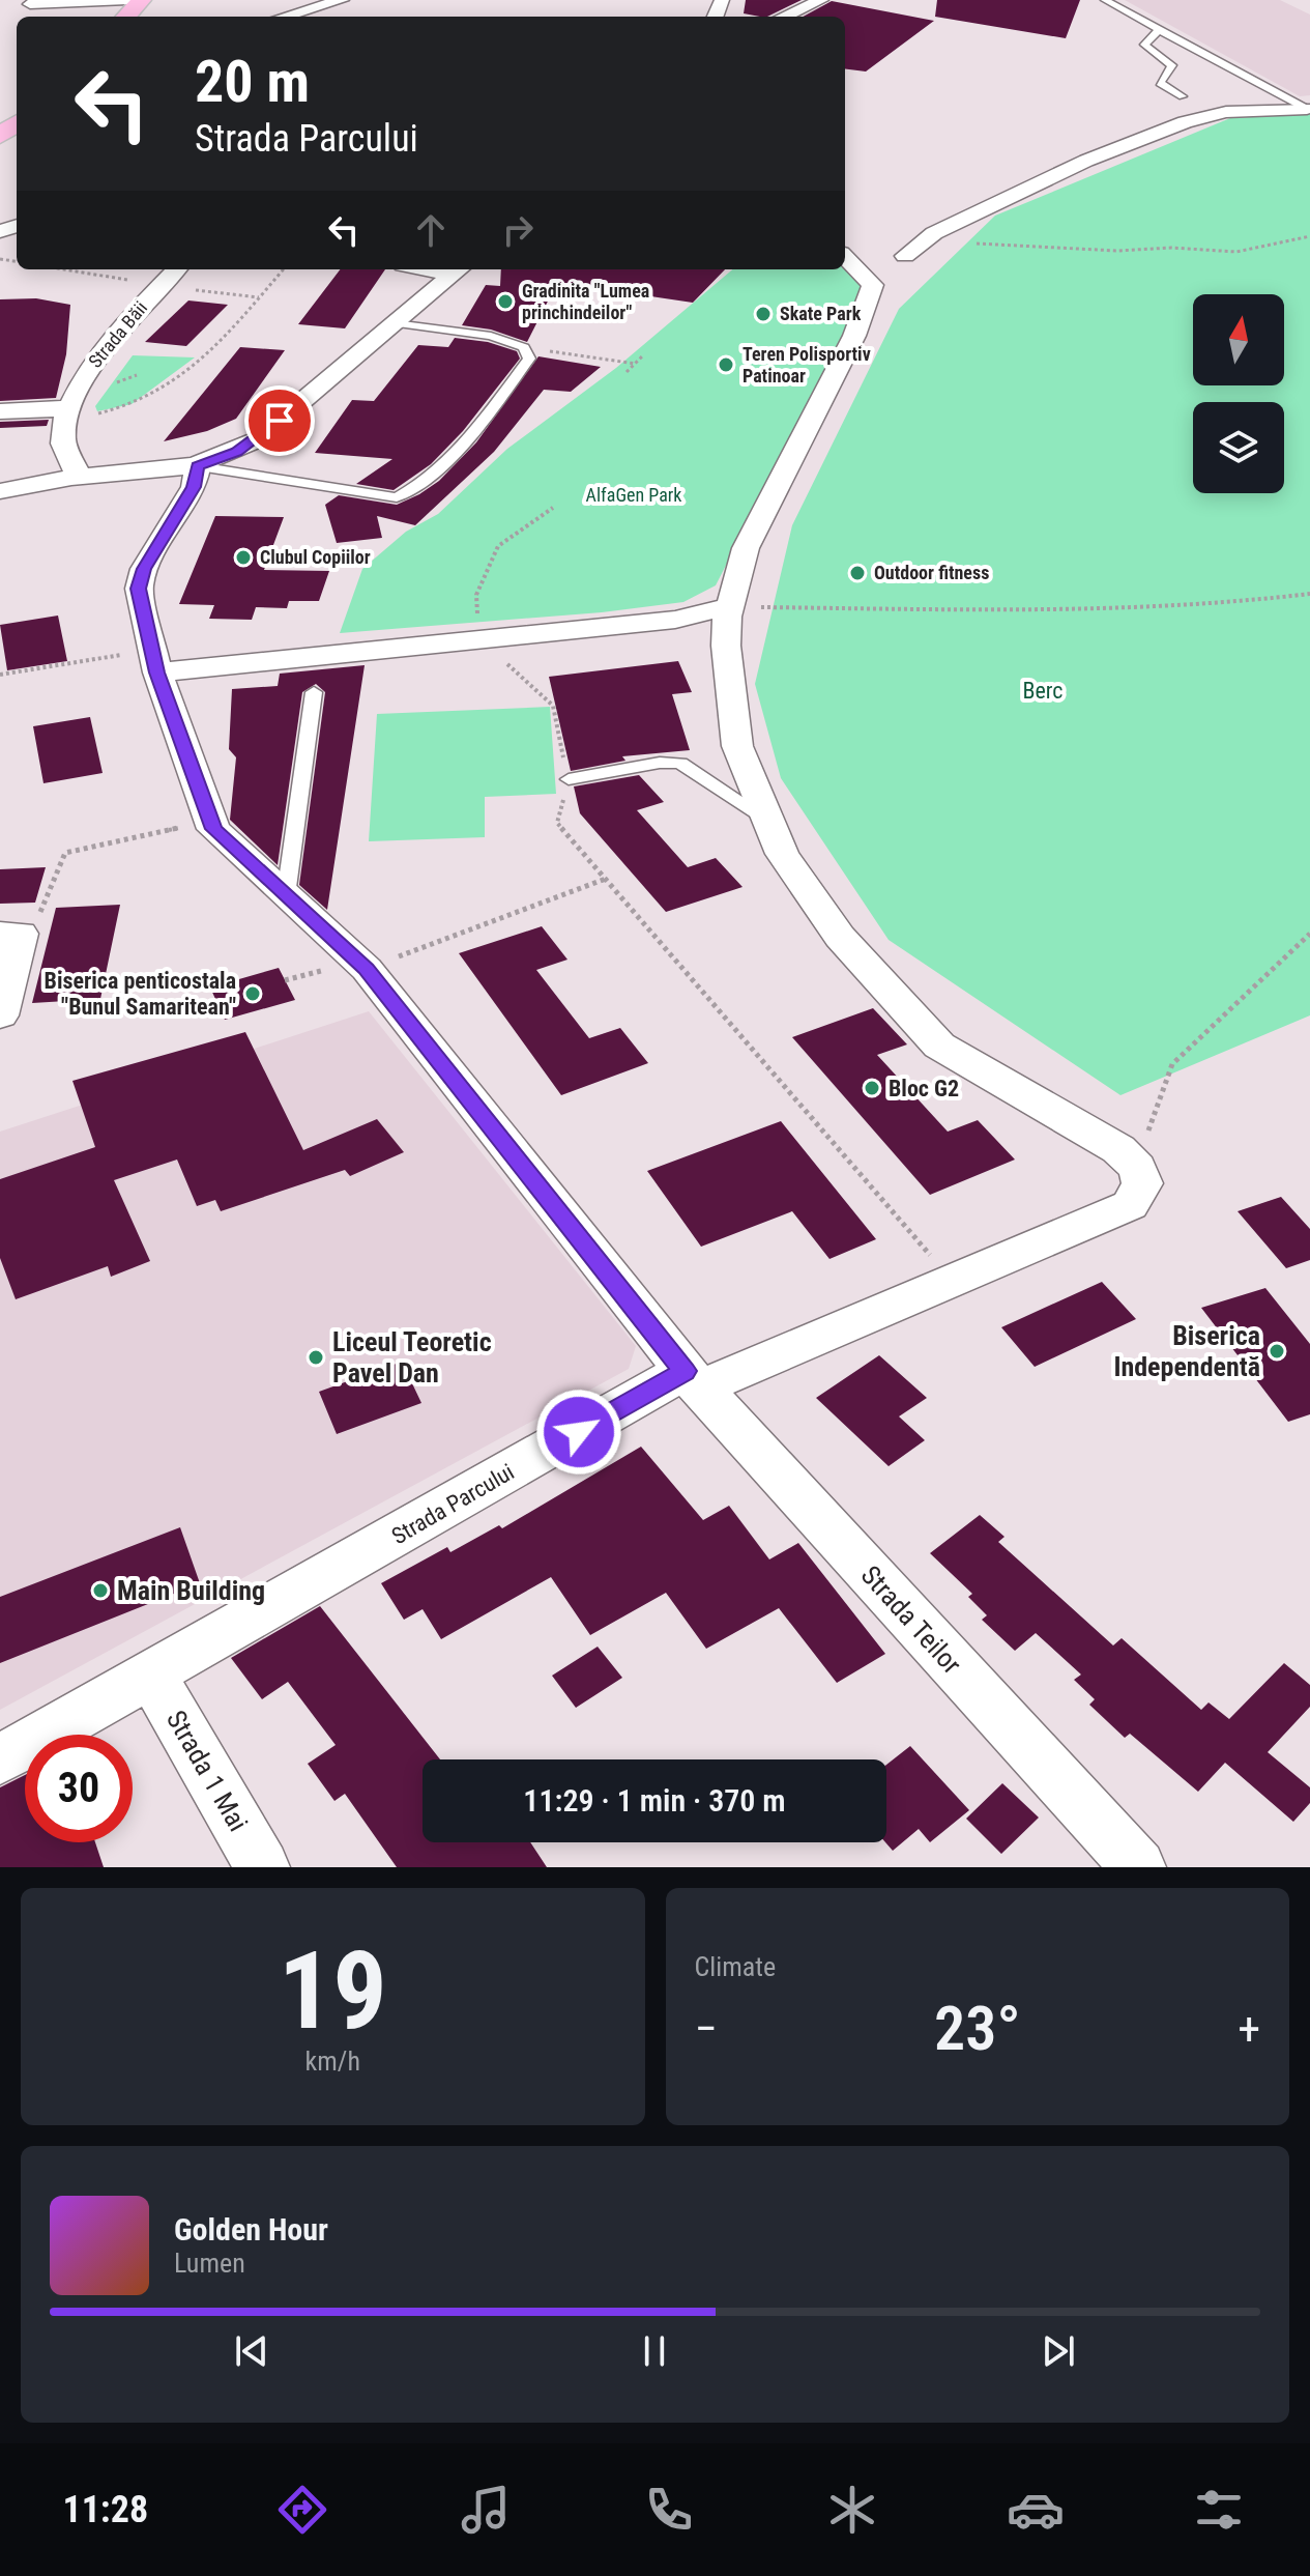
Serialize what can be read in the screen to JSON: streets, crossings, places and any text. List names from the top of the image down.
{
  "streets": {
    "street": [
      "Strada Băii",
      "Strada Parcului",
      "Strada Teilor",
      "Strada 1 Mai"
    ]
  },
  "crossings": [
    ["Strada Parcului", "Strada Teilor"],
    ["Strada Parcului", "Strada 1 Mai"]
  ],
  "parks": ["AlfaGen Park", "Berc"],
  "places": [
    "Gradinita \"Lumea princhindeilor\"",
    "Skate Park",
    "Teren Polisportiv Patinoar",
    "Clubul Copiilor",
    "Outdoor fitness",
    "Biserica penticostala \"Bunul Samaritean\"",
    "Bloc G2",
    "Biserica Independentă",
    "Liceul Teoretic Pavel Dan",
    "Main Building"
  ],
  "north": "top",
  "page": {
    "turn": ["20 m", "Strada Parcului"],
    "limit": "30",
    "trip": "11:29 · 1 min · 370 m",
    "tile": [
      ["19", "km/h"],
      "Climate"
    ],
    "heat": ["−", "23°", "+"],
    "song": ["Golden Hour", "Lumen"],
    "tabs": "11:28"
  }
}
